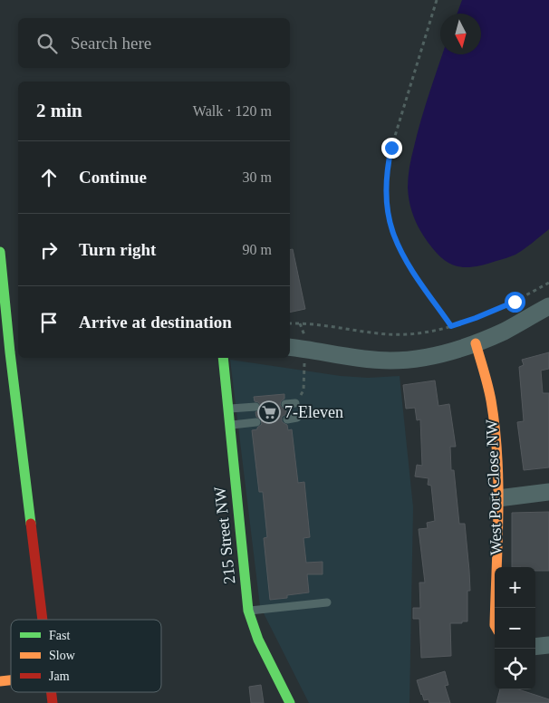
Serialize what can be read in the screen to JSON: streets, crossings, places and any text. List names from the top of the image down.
{
  "streets": {
    "street": ["West Port Close NW", "215 Street NW"]
  },
  "places": {
    "supermarket": ["7-Eleven"]
  },
  "legend": ["Fast", "Slow", "Jam"],
  "north": "bottom",
  "page": {
    "search": "Search here",
    "heading": ["2 min", "Walk · 120 m"],
    "list": [
      ["Continue", "30 m"],
      ["Turn right", "90 m"],
      "Arrive at destination"
    ],
    "map_buttons": ["+", "−"]
  }
}
